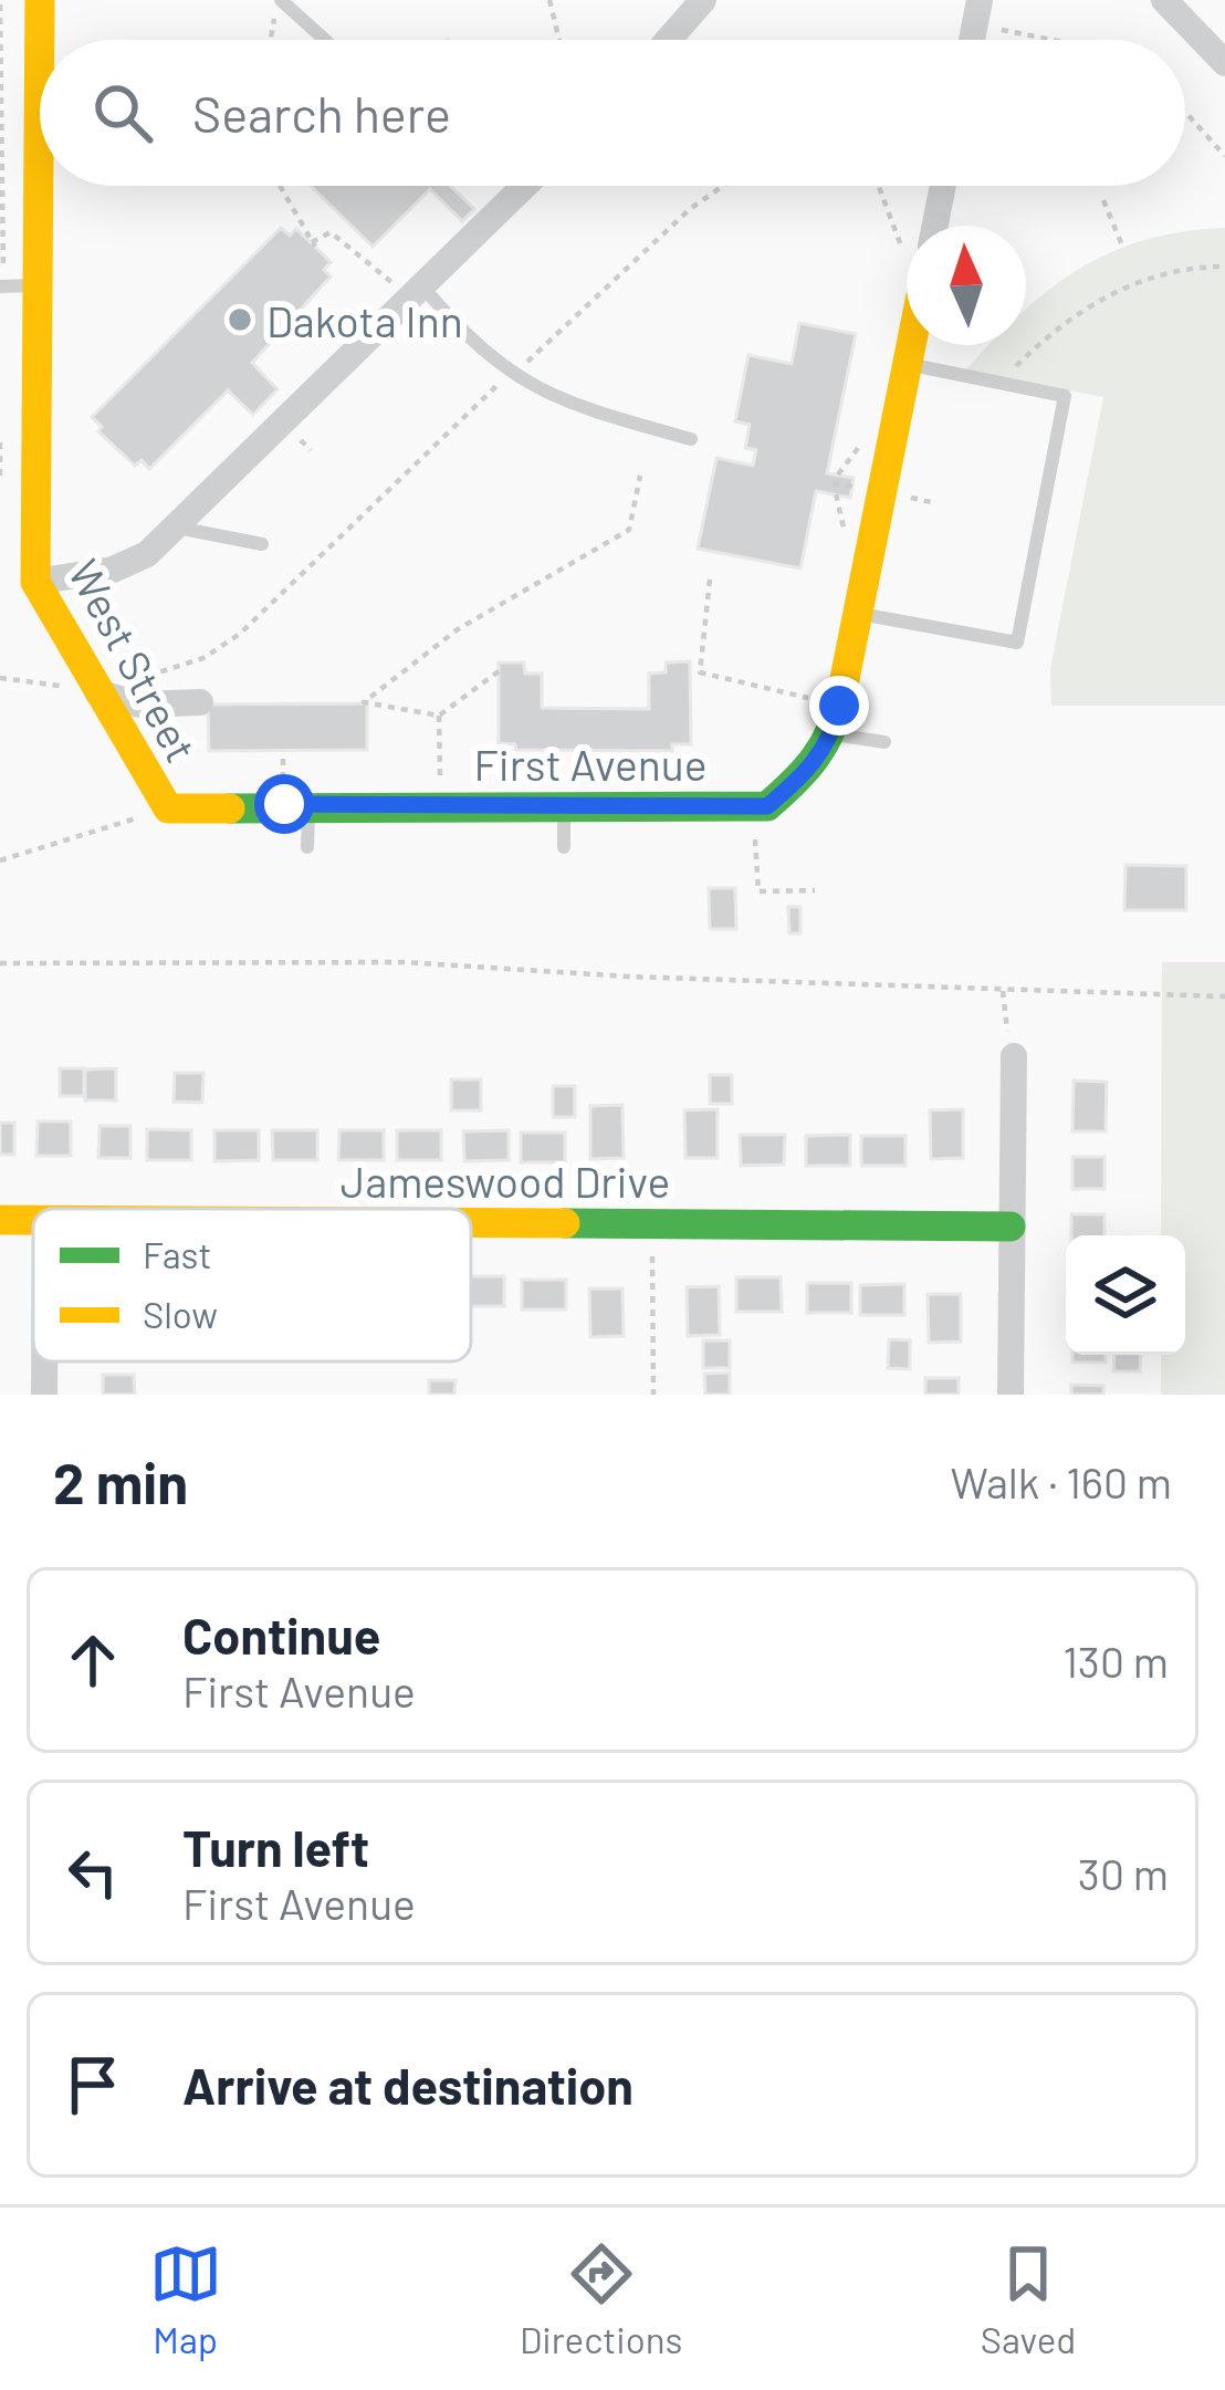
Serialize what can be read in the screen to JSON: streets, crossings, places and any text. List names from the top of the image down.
{
  "streets": {
    "street": ["West Street", "First Avenue", "Jameswood Drive"]
  },
  "crossings": [
    ["West Street", "First Avenue"]
  ],
  "places": ["Dakota Inn"],
  "legend": ["Fast", "Slow"],
  "north": "top",
  "page": {
    "search": "Search here",
    "heading": ["2 min", "Walk · 160 m"],
    "list": [
      ["Continue", "First Avenue", "130 m"],
      ["Turn left", "First Avenue", "30 m"],
      "Arrive at destination"
    ],
    "nav": ["Map", "Directions", "Saved"]
  }
}
